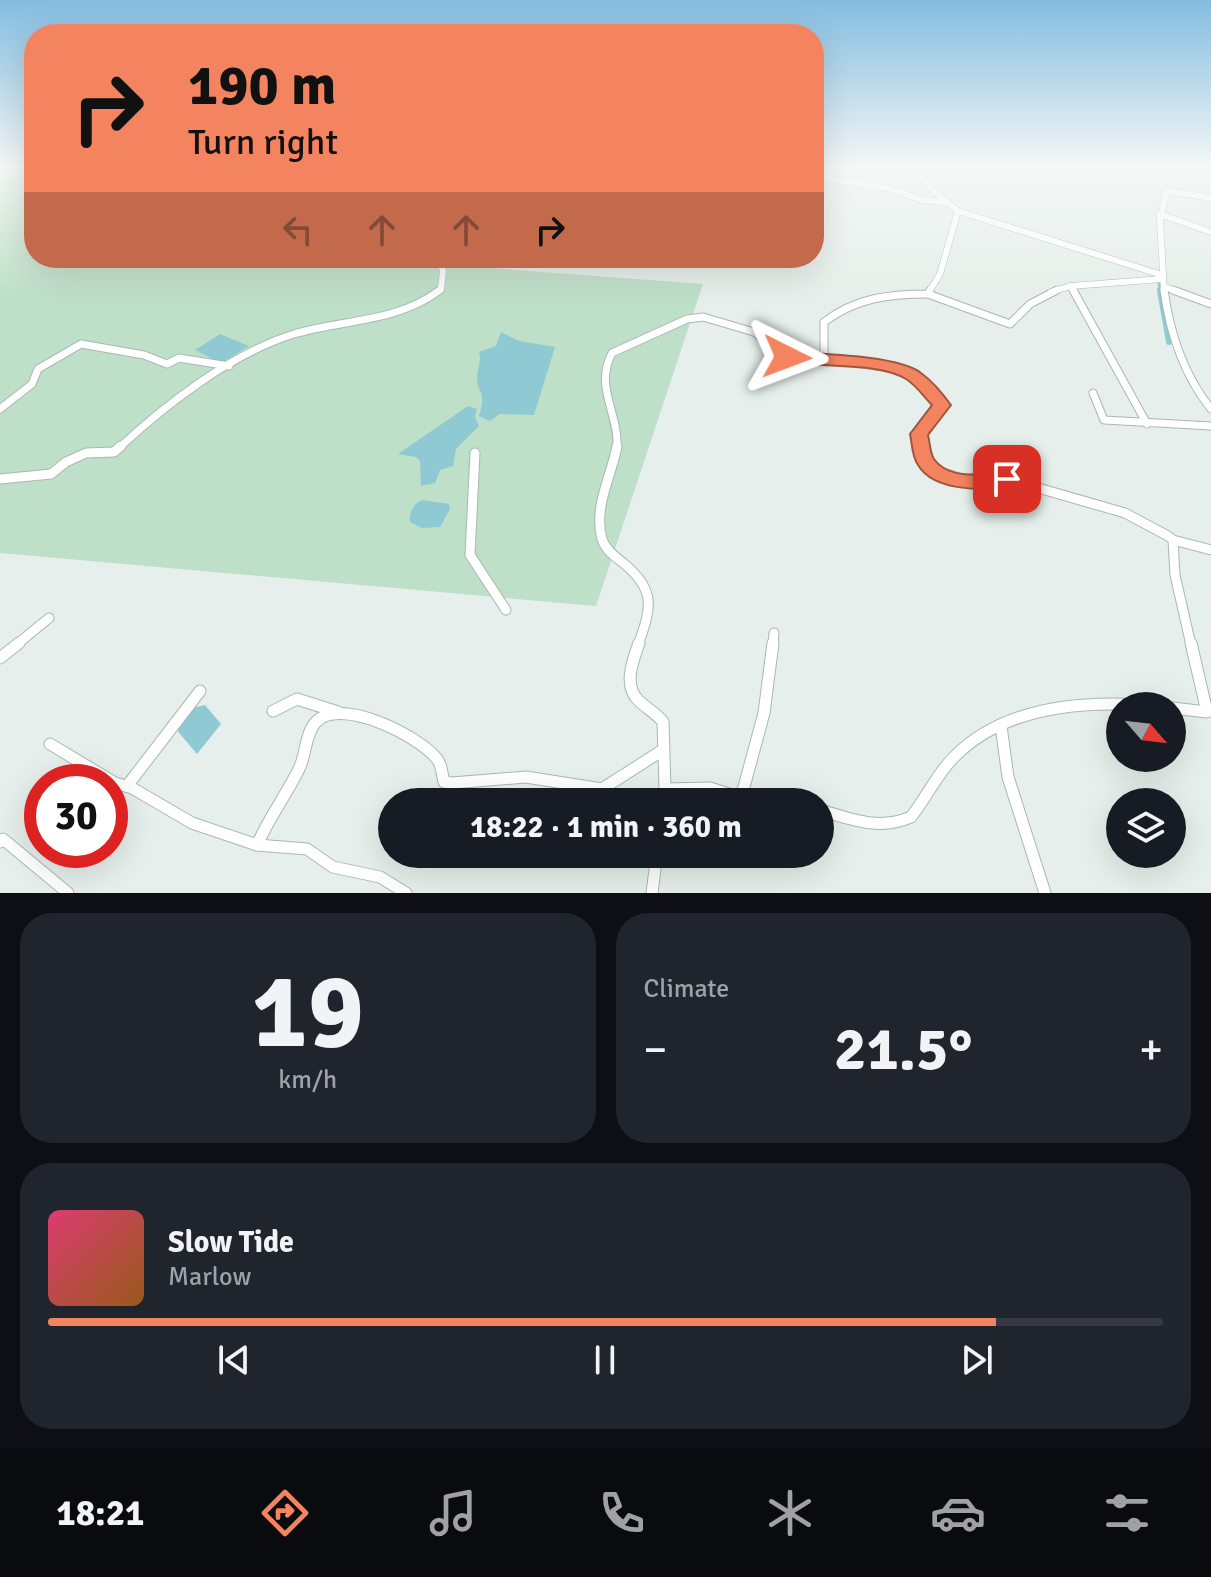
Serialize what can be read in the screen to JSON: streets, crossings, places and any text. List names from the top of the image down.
{
  "north": "bottom right",
  "page": {
    "turn": ["190 m", "Turn right"],
    "limit": "30",
    "trip": "18:22 · 1 min · 360 m",
    "tile": [
      ["19", "km/h"],
      "Climate"
    ],
    "heat": ["−", "21.5°", "+"],
    "song": ["Slow Tide", "Marlow"],
    "tabs": "18:21"
  }
}
